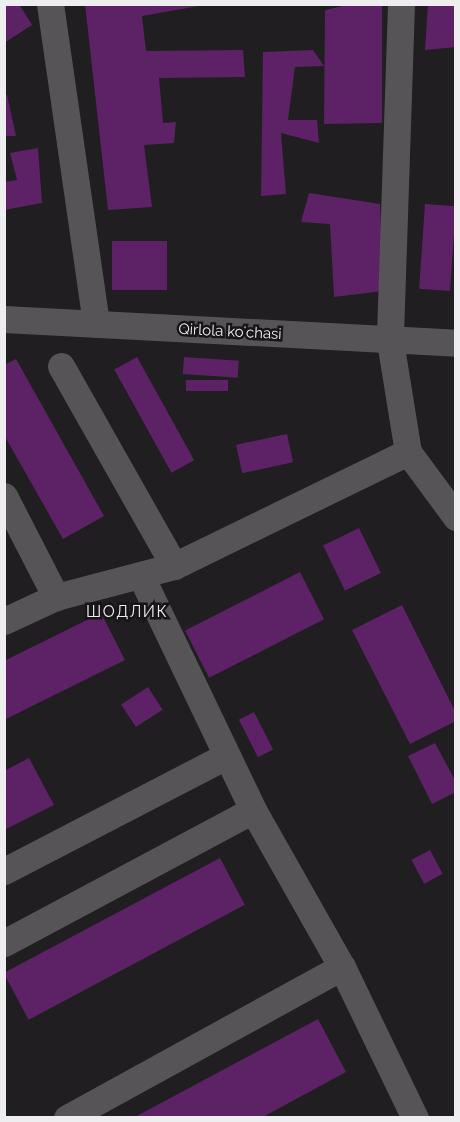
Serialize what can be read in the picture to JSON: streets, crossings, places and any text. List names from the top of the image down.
{
  "streets": {
    "street": ["Qirlola koʻchasi"]
  },
  "districts": ["ШОДЛИК"]
}
